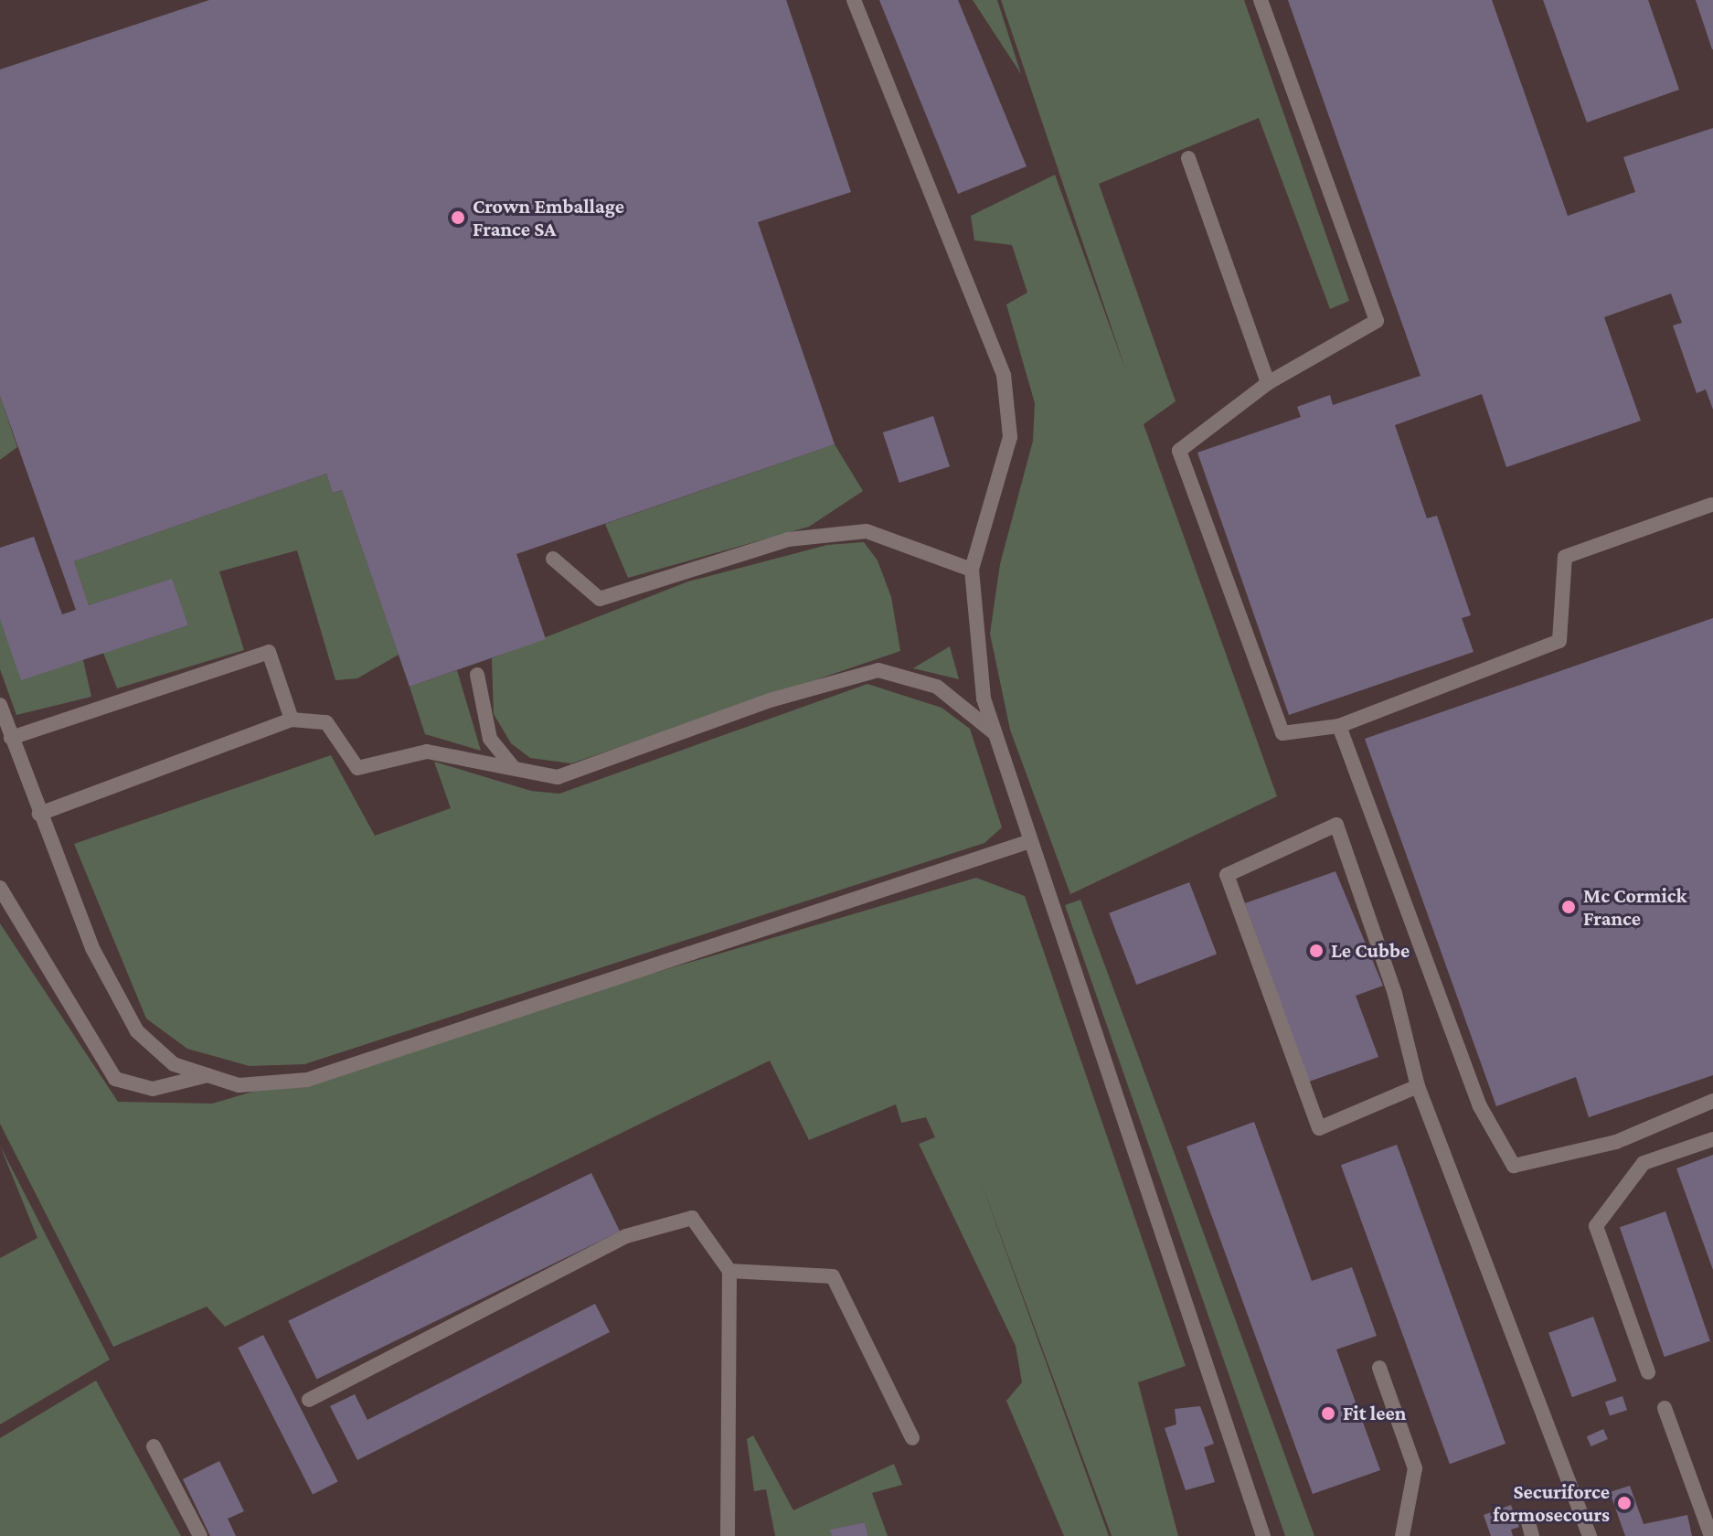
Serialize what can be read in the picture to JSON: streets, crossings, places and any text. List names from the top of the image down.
{
  "places": [
    "Crown Emballage France SA",
    "Mc Cormick France",
    "Le Cubbe",
    "Fit leen",
    "Securiforce formosecours"
  ]
}
